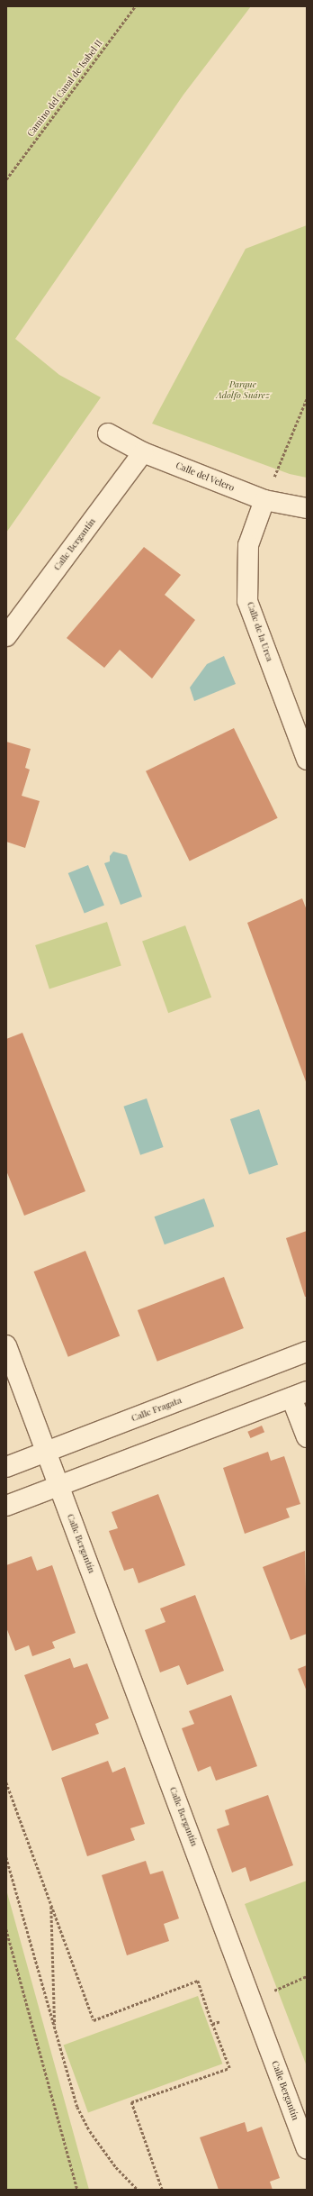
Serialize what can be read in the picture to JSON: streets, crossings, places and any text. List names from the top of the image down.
{
  "streets": {
    "street": [
      "Calle del Velero",
      "Calle Bergantín",
      "Calle de la Urca",
      "Calle Fragata"
    ],
    "path": ["Camino del Canal de Isabel II"]
  },
  "crossings": [
    ["Calle del Velero", "Calle Bergantín"],
    ["Calle del Velero", "Calle de la Urca"],
    ["Calle Bergantín", "Calle Fragata"]
  ],
  "parks": ["Parque Adolfo Suárez"]
}
